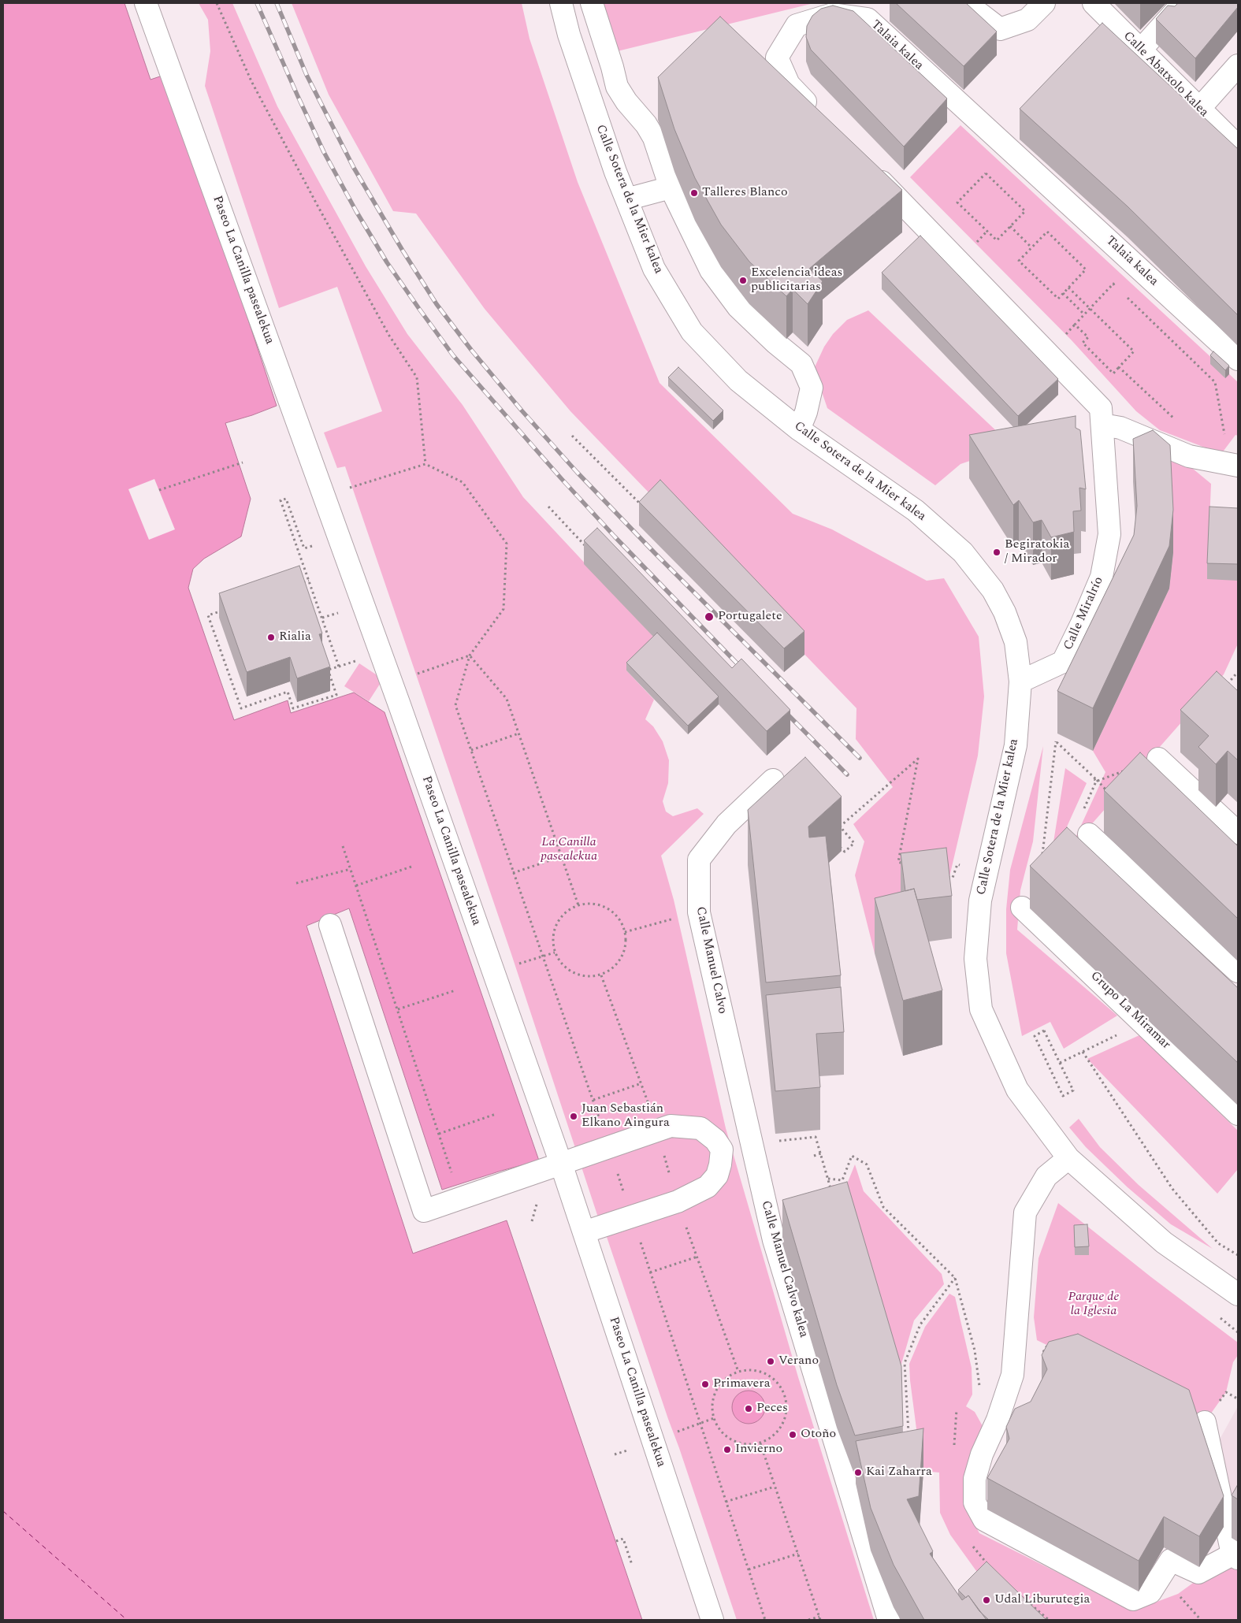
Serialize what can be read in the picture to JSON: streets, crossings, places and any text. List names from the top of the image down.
{
  "streets": {
    "street": [
      "Talaia kalea",
      "Calle Abatxolo kalea",
      "Calle Sotera de la Mier kalea",
      "Paseo La Canilla pasealekua",
      "Calle Miralrío",
      "Calle Manuel Calvo",
      "Grupo La Miramar",
      "Calle Manuel Calvo kalea"
    ]
  },
  "crossings": [
    ["Calle Sotera de la Mier kalea", "Calle Miralrío"],
    ["Calle Manuel Calvo", "Calle Manuel Calvo kalea"]
  ],
  "parks": ["La Canilla pasealekua", "Parque de la Iglesia"],
  "places": [
    "Talleres Blanco",
    "Excelencia ideas publicitarias",
    "Begiratokia / Mirador",
    "Portugalete",
    "Rialia",
    "Juan Sebastián Elkano Aingura",
    "Verano",
    "Primavera",
    "Peces",
    "Otoño",
    "Invierno",
    "Kai Zaharra",
    "Udal Liburutegia"
  ]
}
